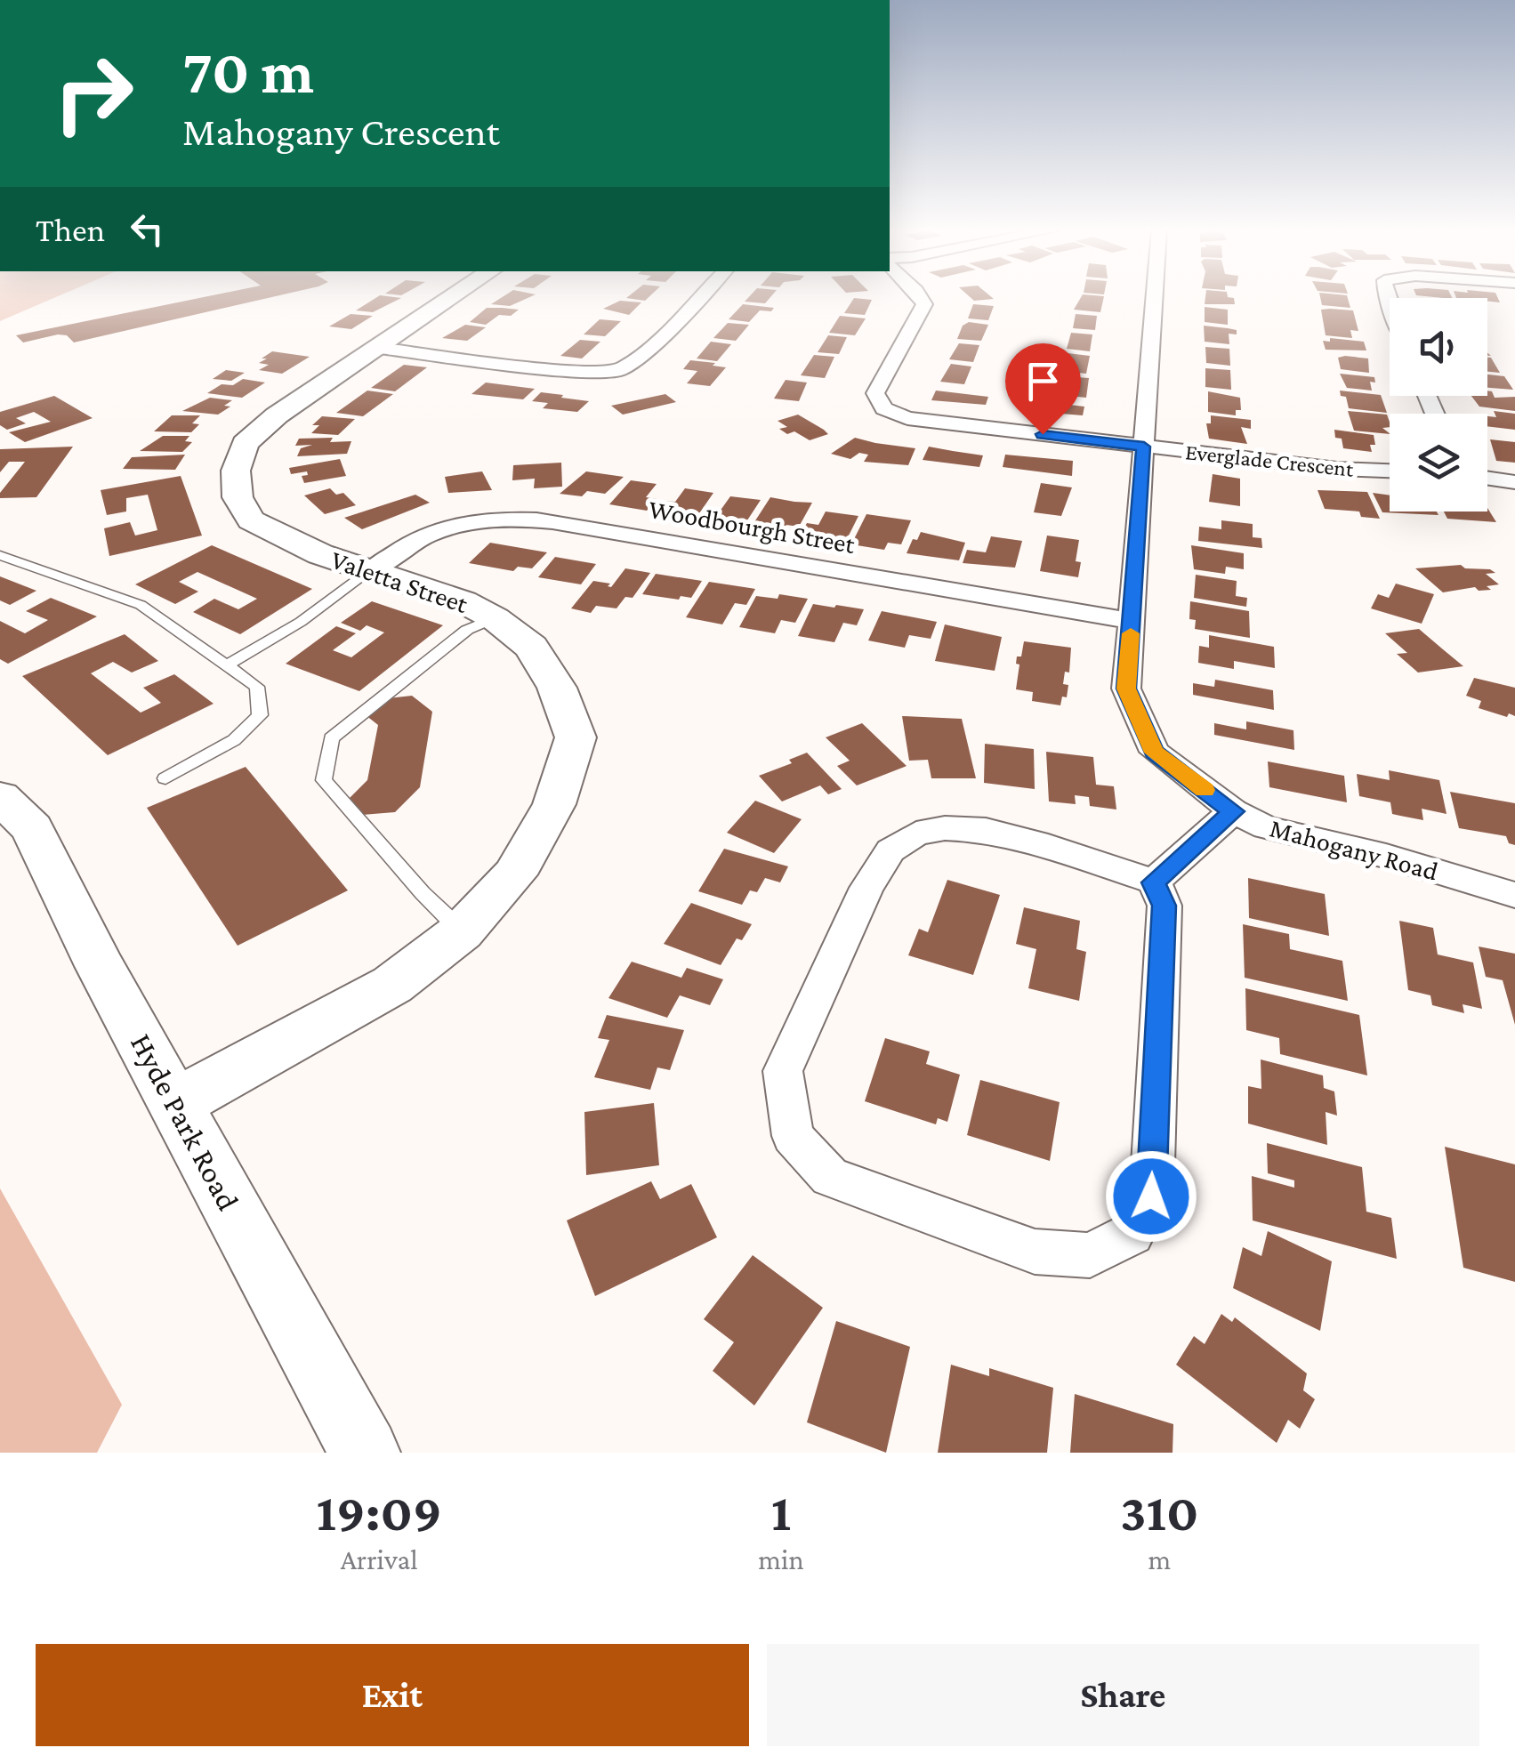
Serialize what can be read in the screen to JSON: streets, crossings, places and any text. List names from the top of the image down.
{
  "streets": {
    "street": [
      "Everglade Crescent",
      "Woodbourgh Street",
      "Valetta Street",
      "Mahogany Road",
      "Hyde Park Road"
    ]
  },
  "crossings": [
    ["Everglade Crescent", "Mahogany Road"],
    ["Woodbourgh Street", "Valetta Street"],
    ["Woodbourgh Street", "Mahogany Road"],
    ["Valetta Street", "Hyde Park Road"]
  ],
  "page": {
    "turn": ["70 m", "Mahogany Crescent"],
    "then": "Then",
    "eta": [
      "19:09",
      "Arrival",
      "1",
      "min",
      "310",
      "m"
    ],
    "buttons": ["Exit", "Share"]
  }
}
